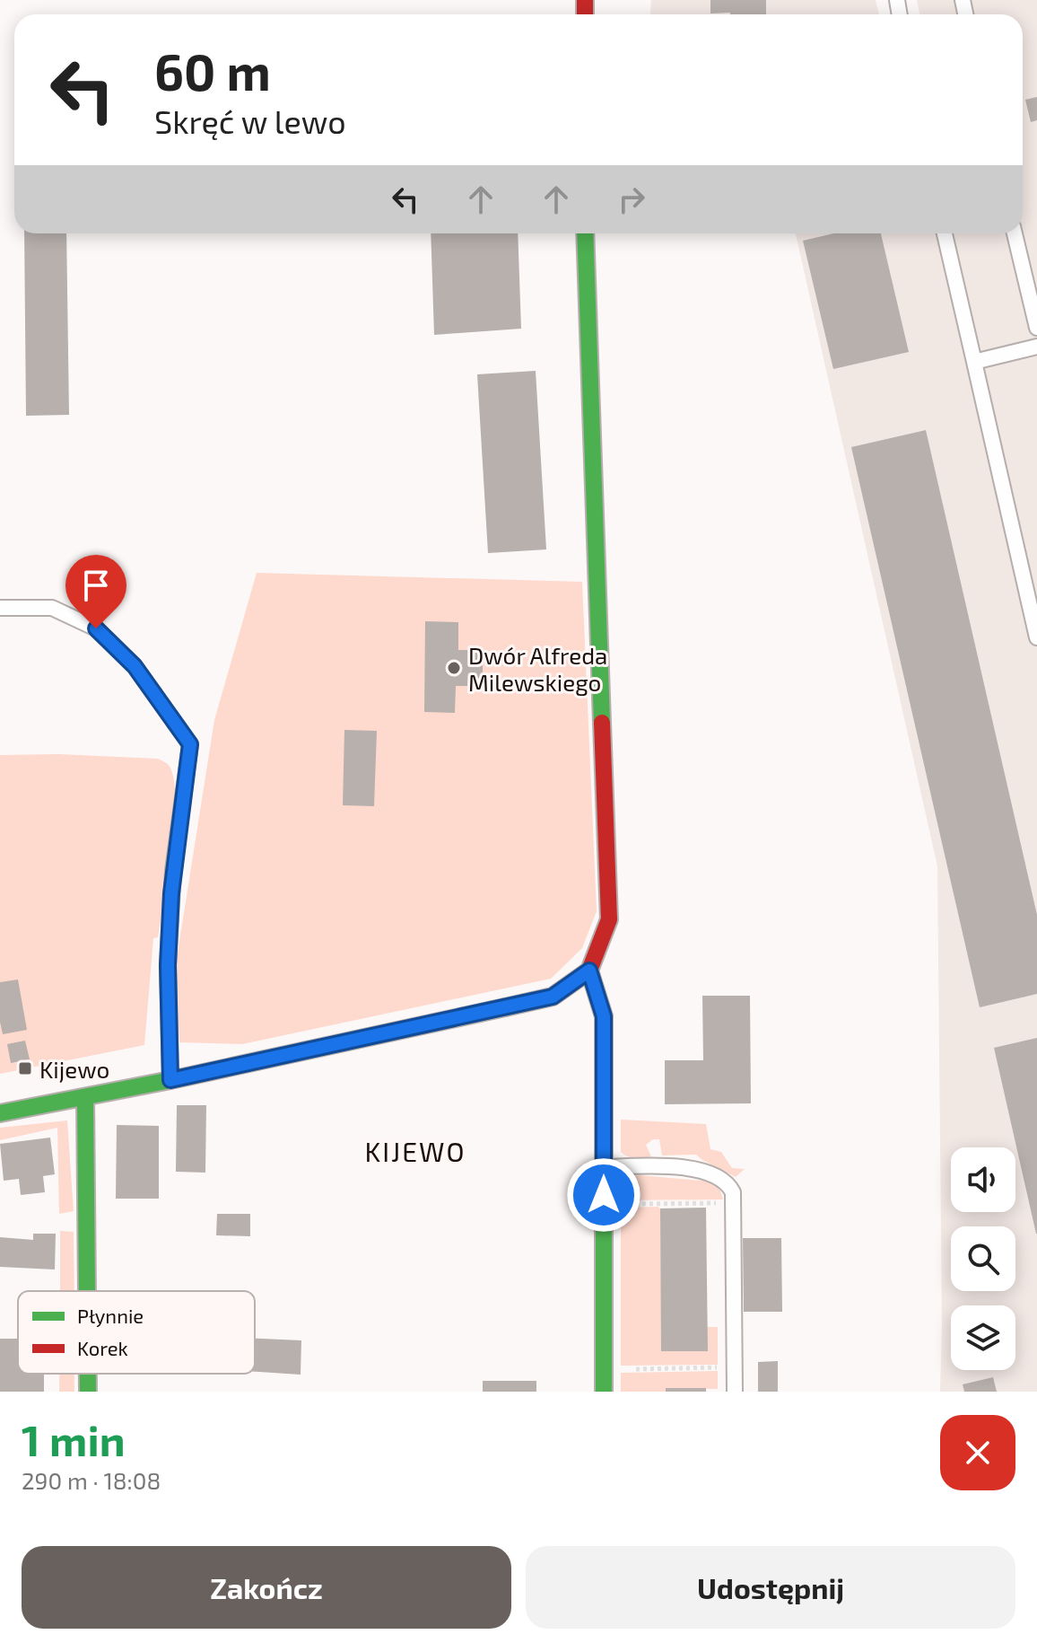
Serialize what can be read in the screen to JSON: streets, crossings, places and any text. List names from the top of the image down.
{
  "districts": ["KIJEWO"],
  "places": {
    "other": ["Dwór Alfreda Milewskiego"],
    "transit": ["Kijewo"]
  },
  "legend": ["Płynnie", "Korek"],
  "page": {
    "turn": ["60 m", "Skręć w lewo"],
    "heading": ["1 min", "290 m · 18:08"],
    "buttons": ["Zakończ", "Udostępnij"]
  }
}
